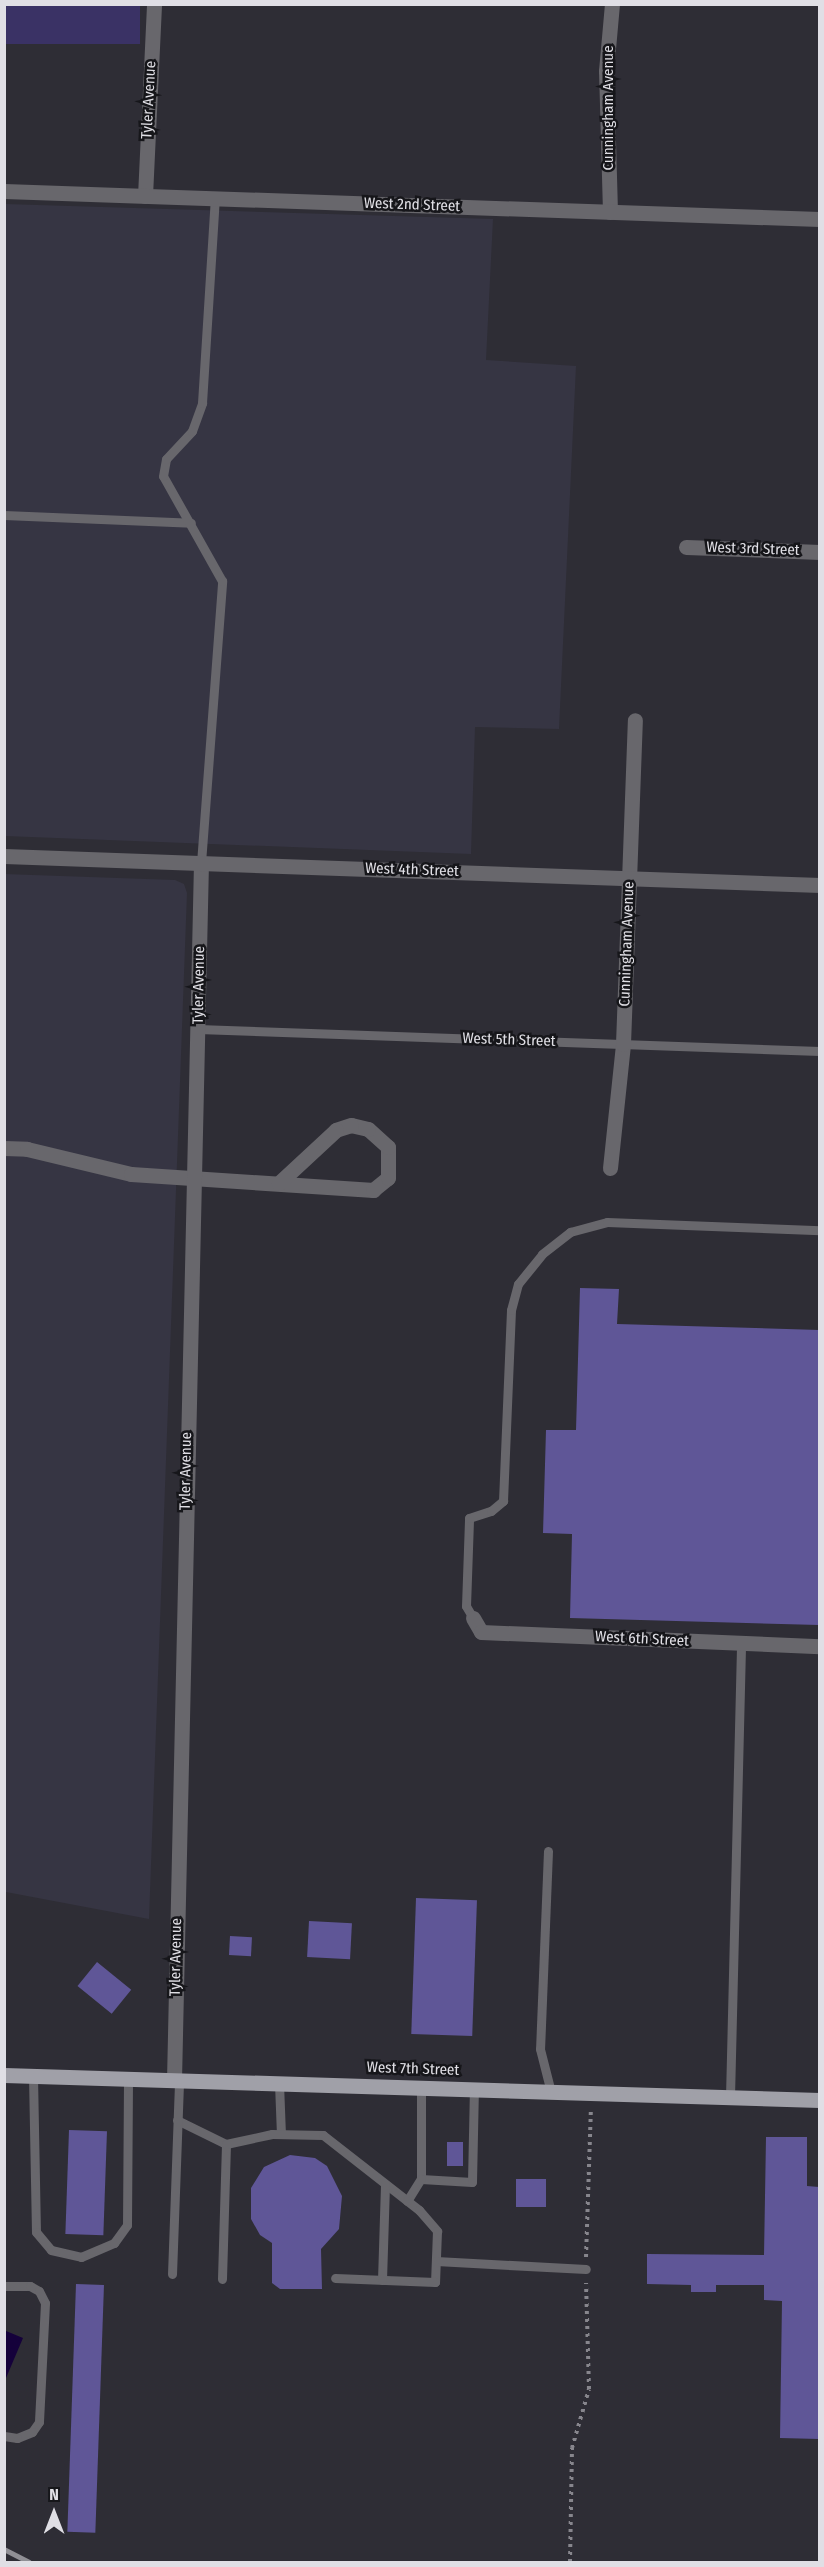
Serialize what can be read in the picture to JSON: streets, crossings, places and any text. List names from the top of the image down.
{
  "streets": {
    "main road": ["West 7th Street"],
    "street": [
      "Tyler Avenue",
      "Cunningham Avenue",
      "West 2nd Street",
      "West 3rd Street",
      "West 4th Street",
      "West 6th Street"
    ],
    "lane": ["West 5th Street"]
  },
  "crossings": [
    ["Tyler Avenue", "West 2nd Street"],
    ["Tyler Avenue", "West 4th Street"],
    ["Tyler Avenue", "West 5th Street"],
    ["Tyler Avenue", "West 7th Street"],
    ["Cunningham Avenue", "West 2nd Street"],
    ["Cunningham Avenue", "West 4th Street"],
    ["Cunningham Avenue", "West 5th Street"]
  ],
  "north": "top"
}
